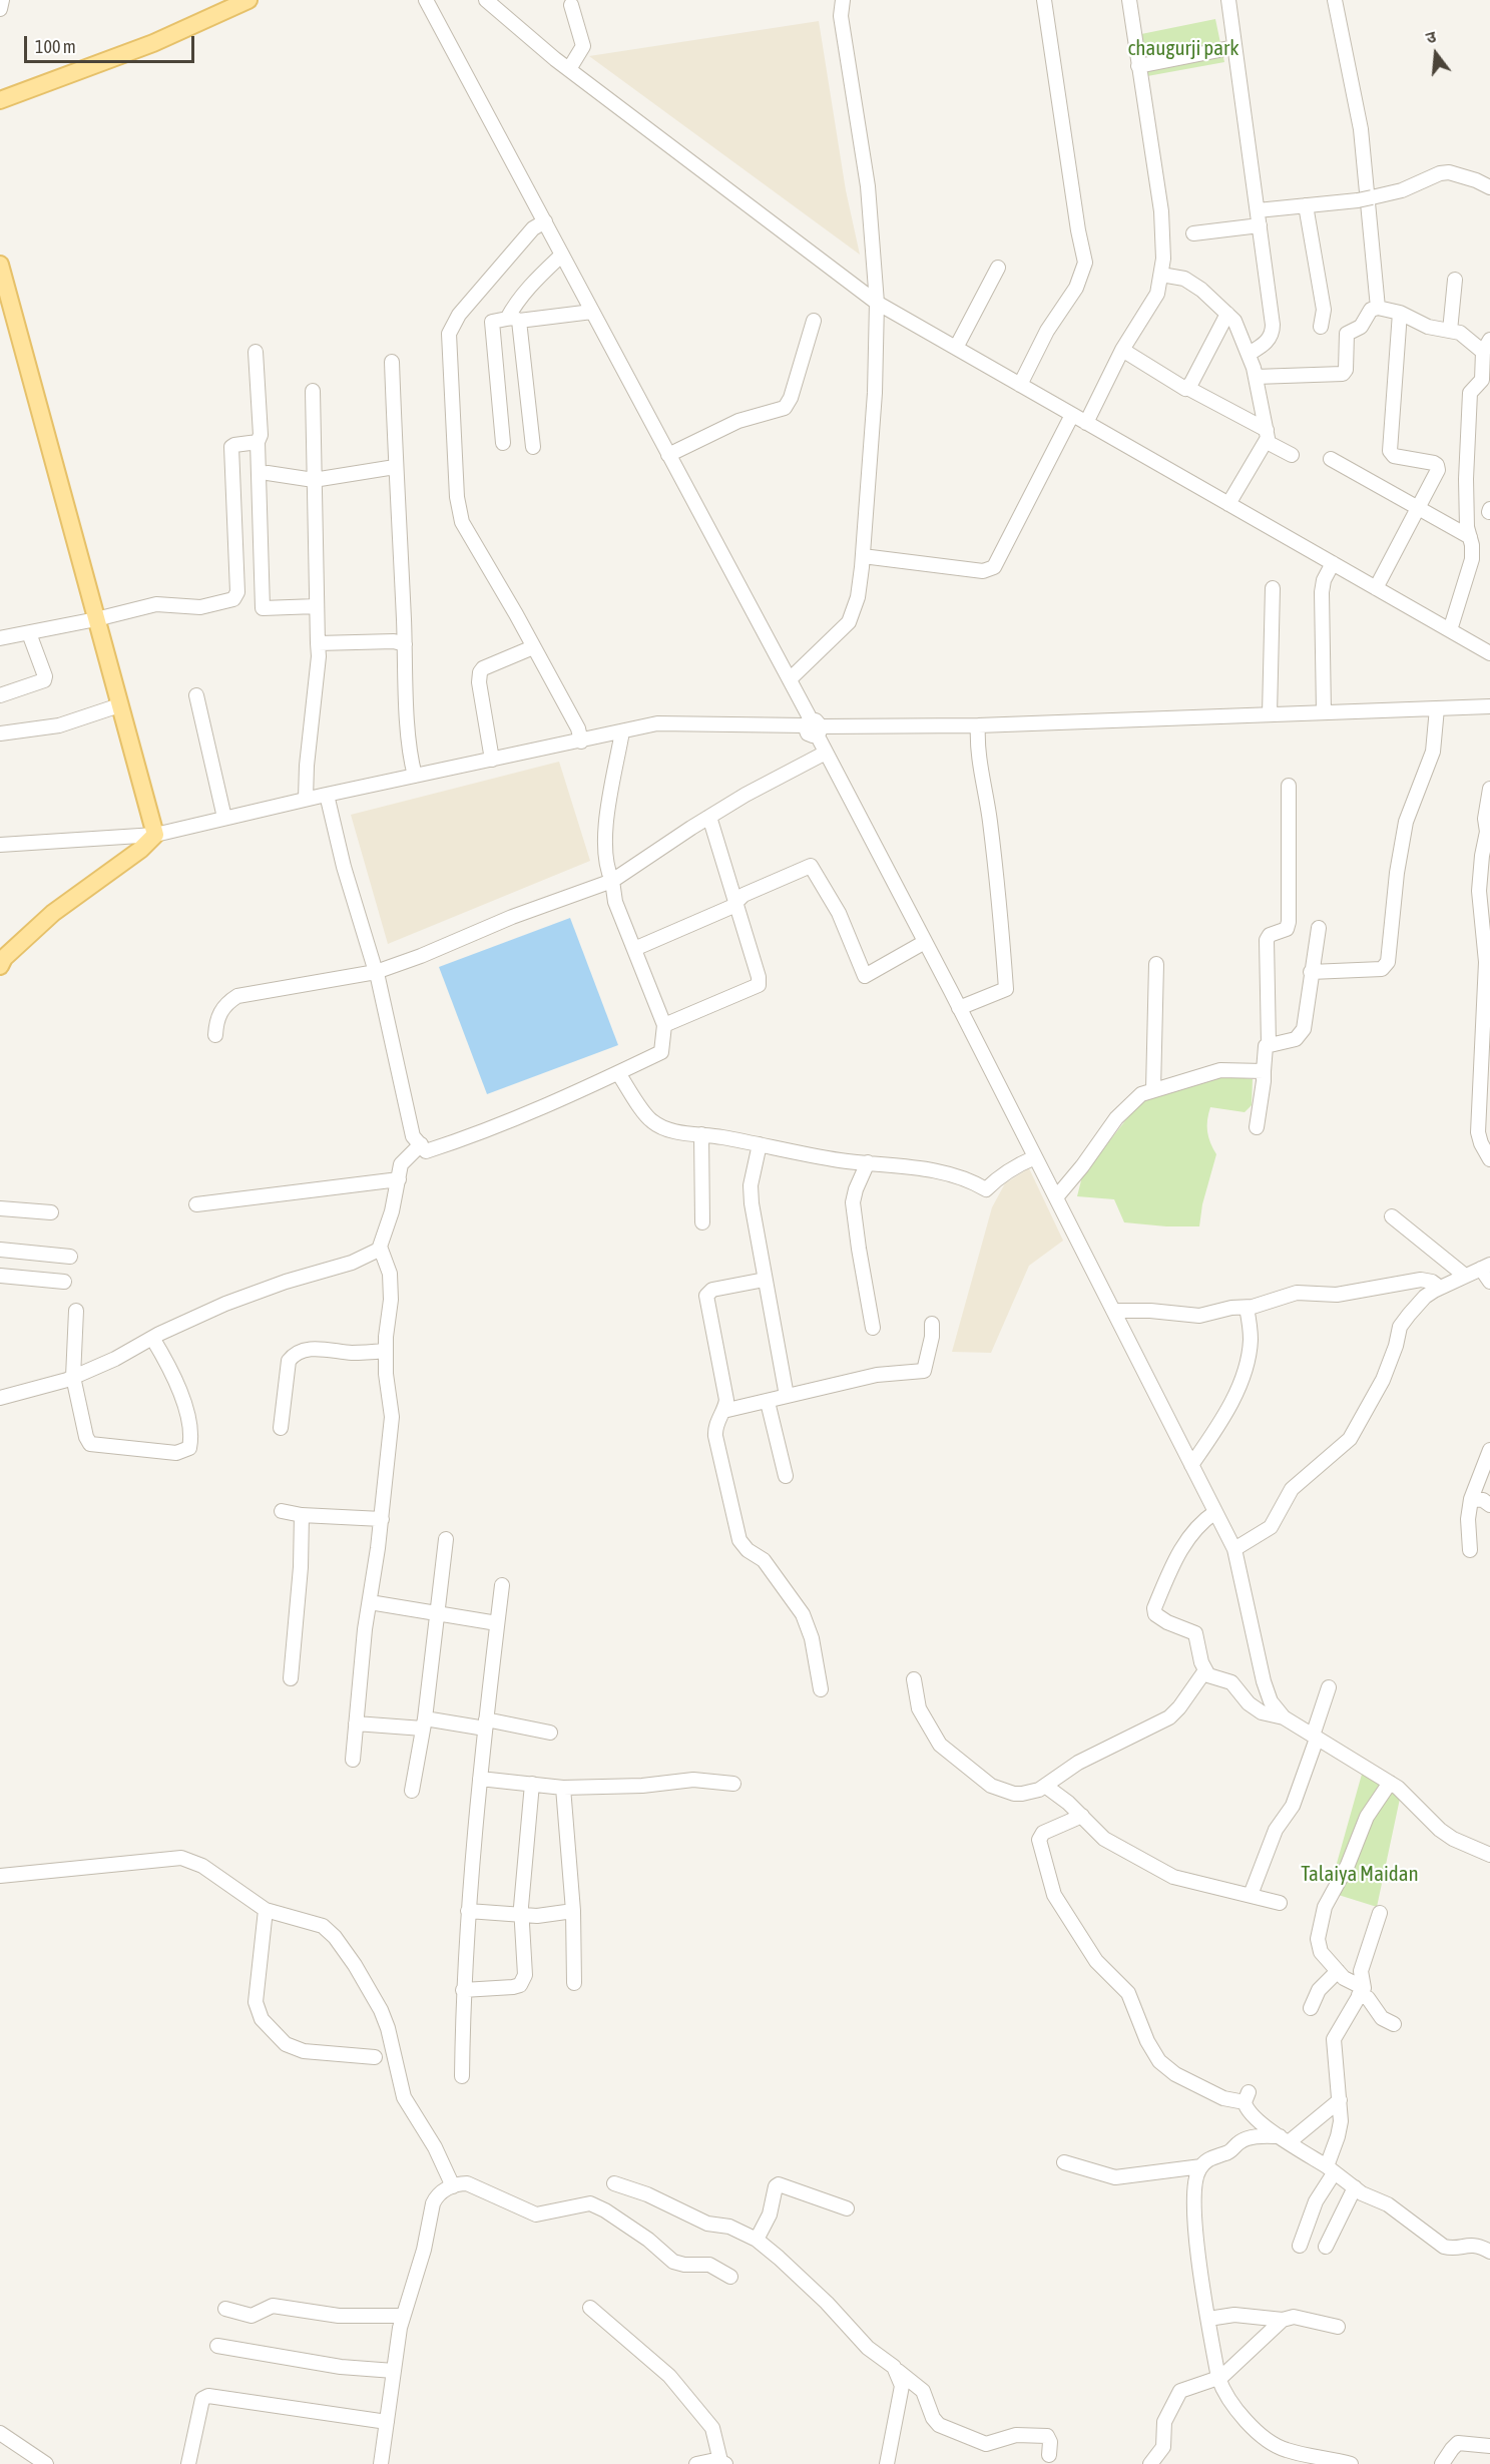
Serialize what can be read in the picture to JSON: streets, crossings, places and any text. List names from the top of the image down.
{
  "parks": ["chaugurji park", "Talaiya Maidan"],
  "scale_bar": "100 m",
  "north": "top"
}
